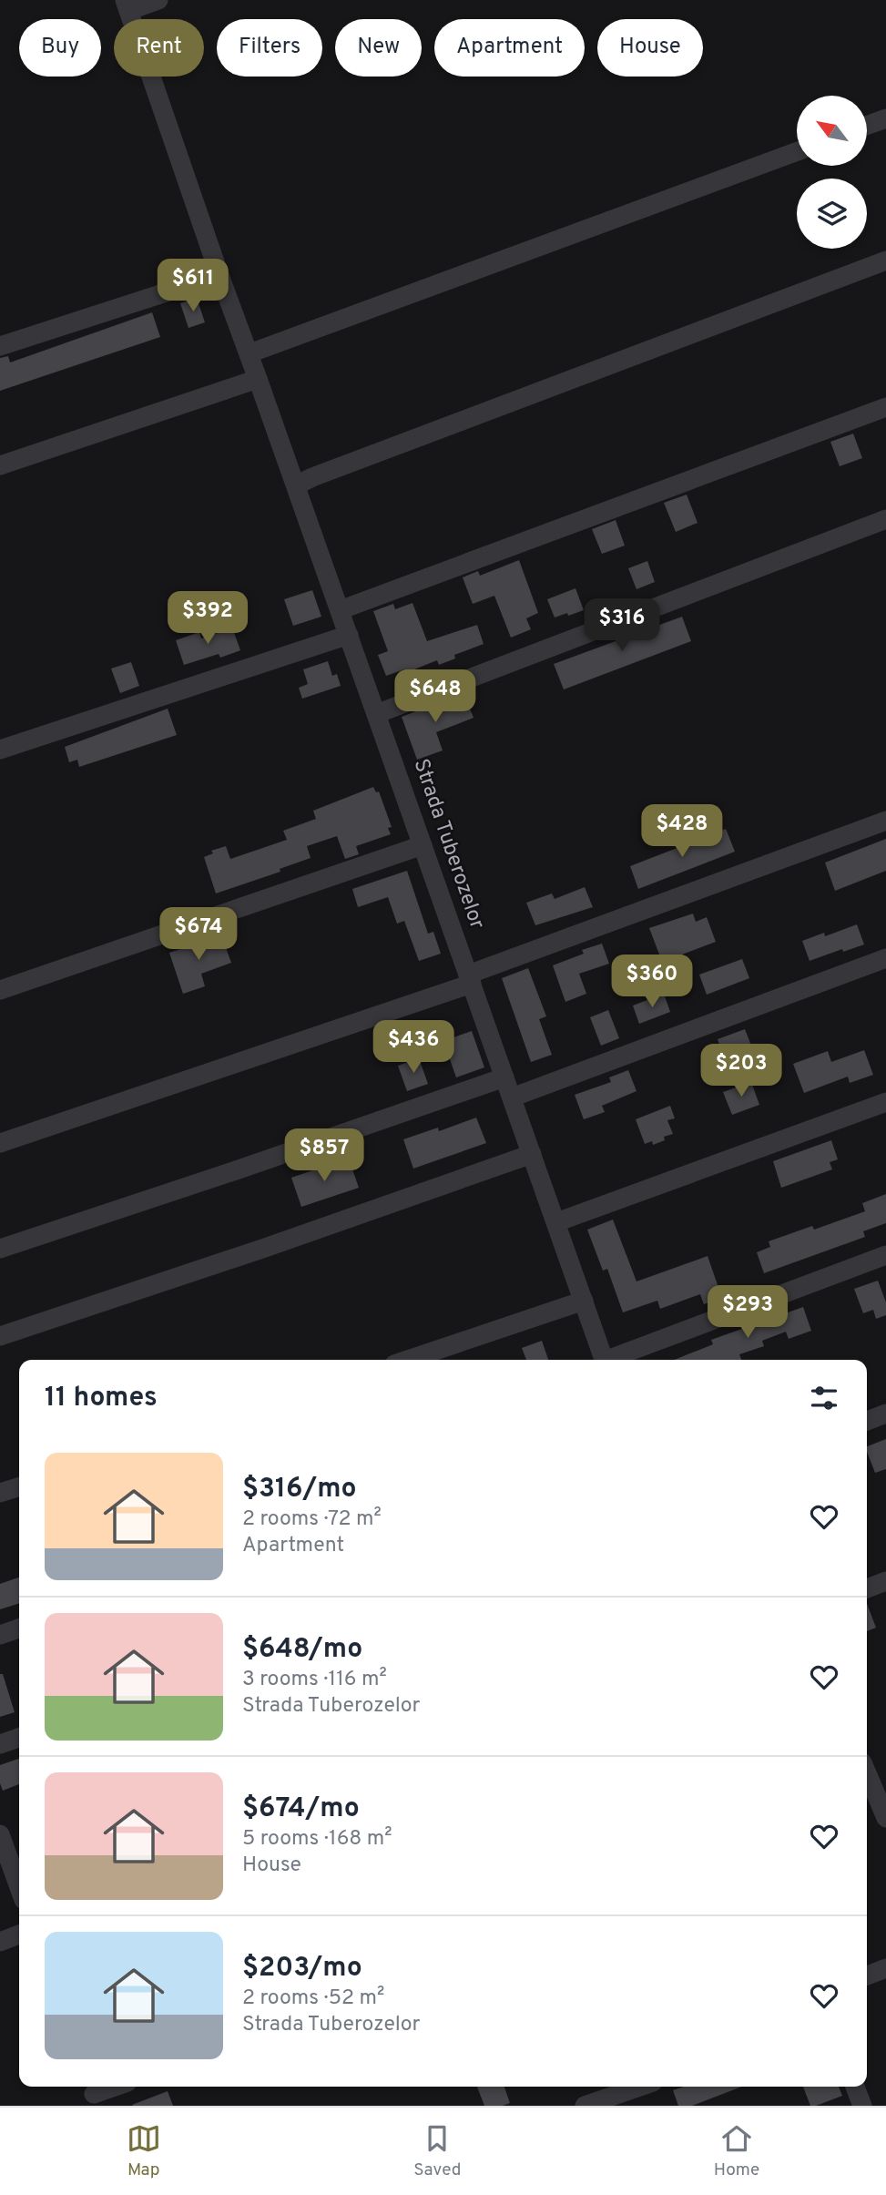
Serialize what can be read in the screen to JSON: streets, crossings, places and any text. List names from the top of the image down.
{
  "streets": {
    "street": ["Strada Tuberozelor"]
  },
  "north": "top left",
  "page": {
    "chip": [
      "Buy",
      "Rent",
      "Filters",
      "New",
      "Apartment",
      "House"
    ],
    "price": [
      "$611",
      "$392",
      "$316",
      "$648",
      "$428",
      "$674",
      "$360",
      "$436",
      "$203",
      "$857",
      "$293"
    ],
    "heading": "11 homes",
    "list": [
      {
        "name": "$316/mo",
        "note": "2 rooms · 72 m² · Apartment"
      },
      {
        "name": "$648/mo",
        "note": "3 rooms · 116 m² · Strada Tuberozelor"
      },
      {
        "name": "$674/mo",
        "note": "5 rooms · 168 m² · House"
      },
      {
        "name": "$203/mo",
        "note": "2 rooms · 52 m² · Strada Tuberozelor"
      }
    ],
    "tabs": ["Map", "Saved", "Home"]
  }
}
